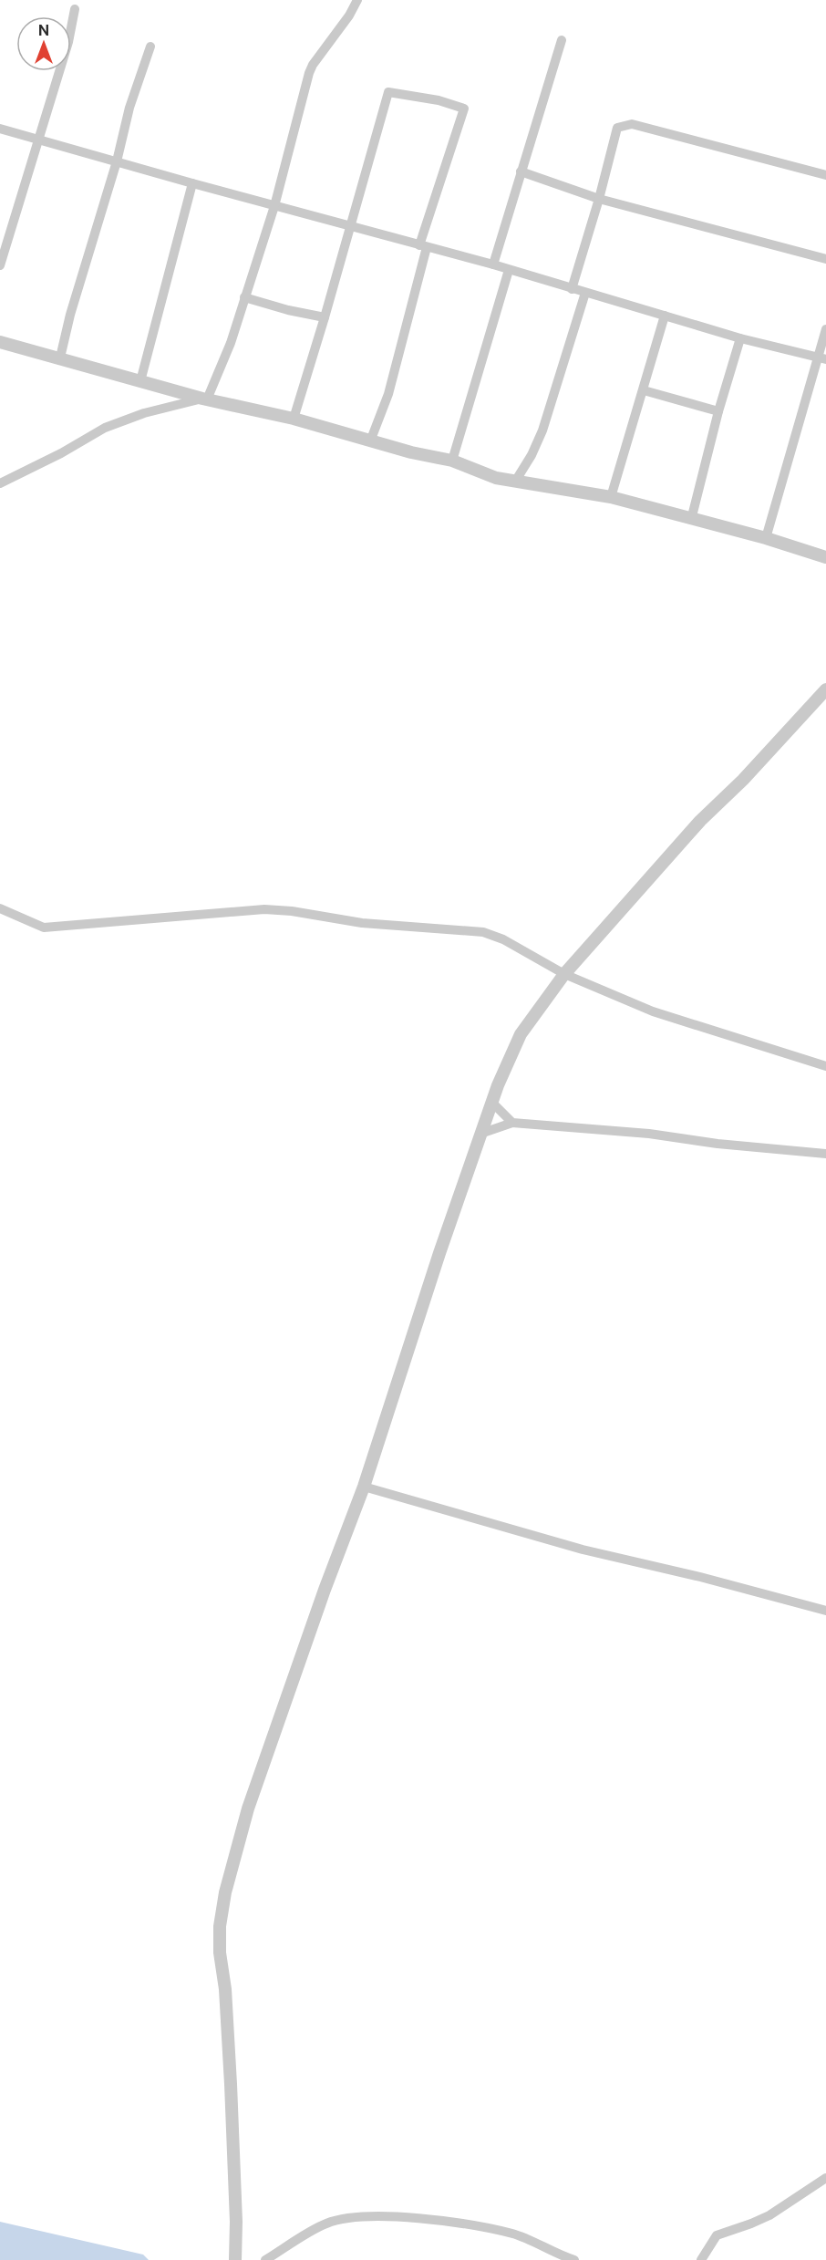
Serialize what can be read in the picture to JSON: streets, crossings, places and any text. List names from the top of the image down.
{
  "north": "top"
}
